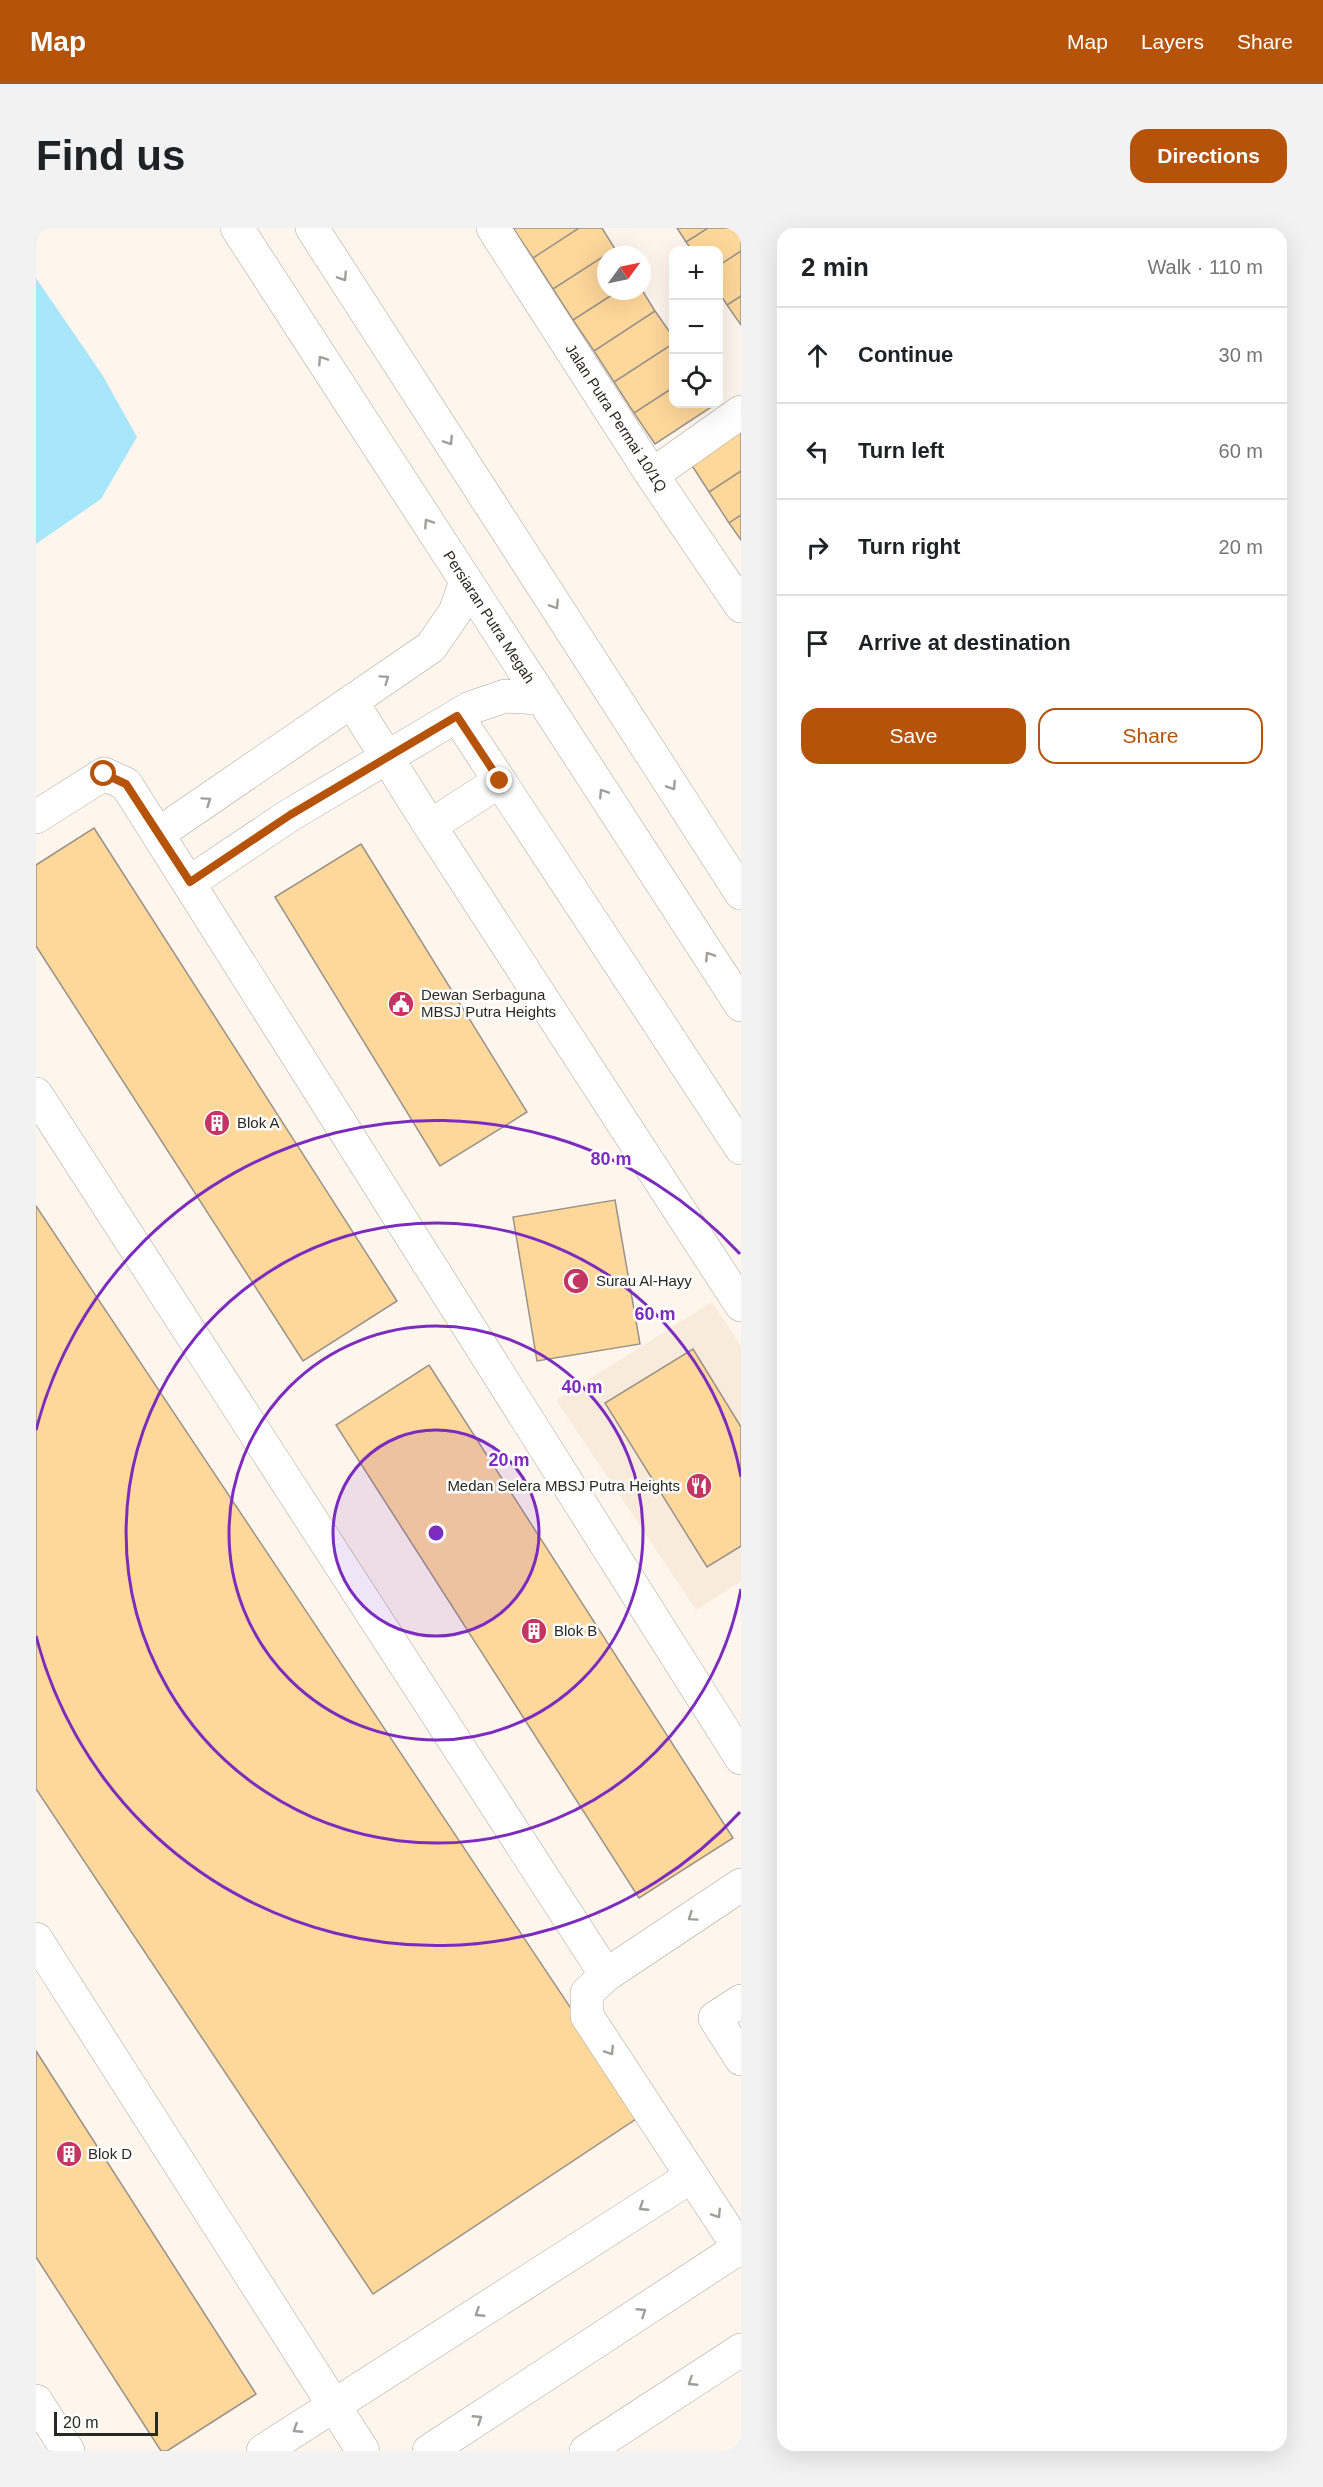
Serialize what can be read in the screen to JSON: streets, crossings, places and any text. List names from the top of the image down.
{
  "streets": {
    "street": ["Jalan Putra Permai 10/1Q", "Persiaran Putra Megah"]
  },
  "places": {
    "public building": ["Dewan Serbaguna MBSJ Putra Heights"],
    "building": ["Blok A", "Blok B", "Blok D"],
    "mosque": ["Surau Al-Hayy"],
    "restaurant": ["Medan Selera MBSJ Putra Heights"]
  },
  "scale_bar": "20 m",
  "north": "top right",
  "page": {
    "header": "Map",
    "nav": ["Map", "Layers", "Share"],
    "buttons": [
      "Directions",
      ["Save", "Share"]
    ],
    "title": "Find us",
    "heading": ["2 min", "Walk · 110 m"],
    "map_buttons": ["+", "−"],
    "list": [
      ["Continue", "30 m"],
      ["Turn left", "60 m"],
      ["Turn right", "20 m"],
      "Arrive at destination"
    ],
    "scale": "20 m"
  },
  "rings": [
    "80 m",
    "60 m",
    "40 m",
    "20 m"
  ]
}
